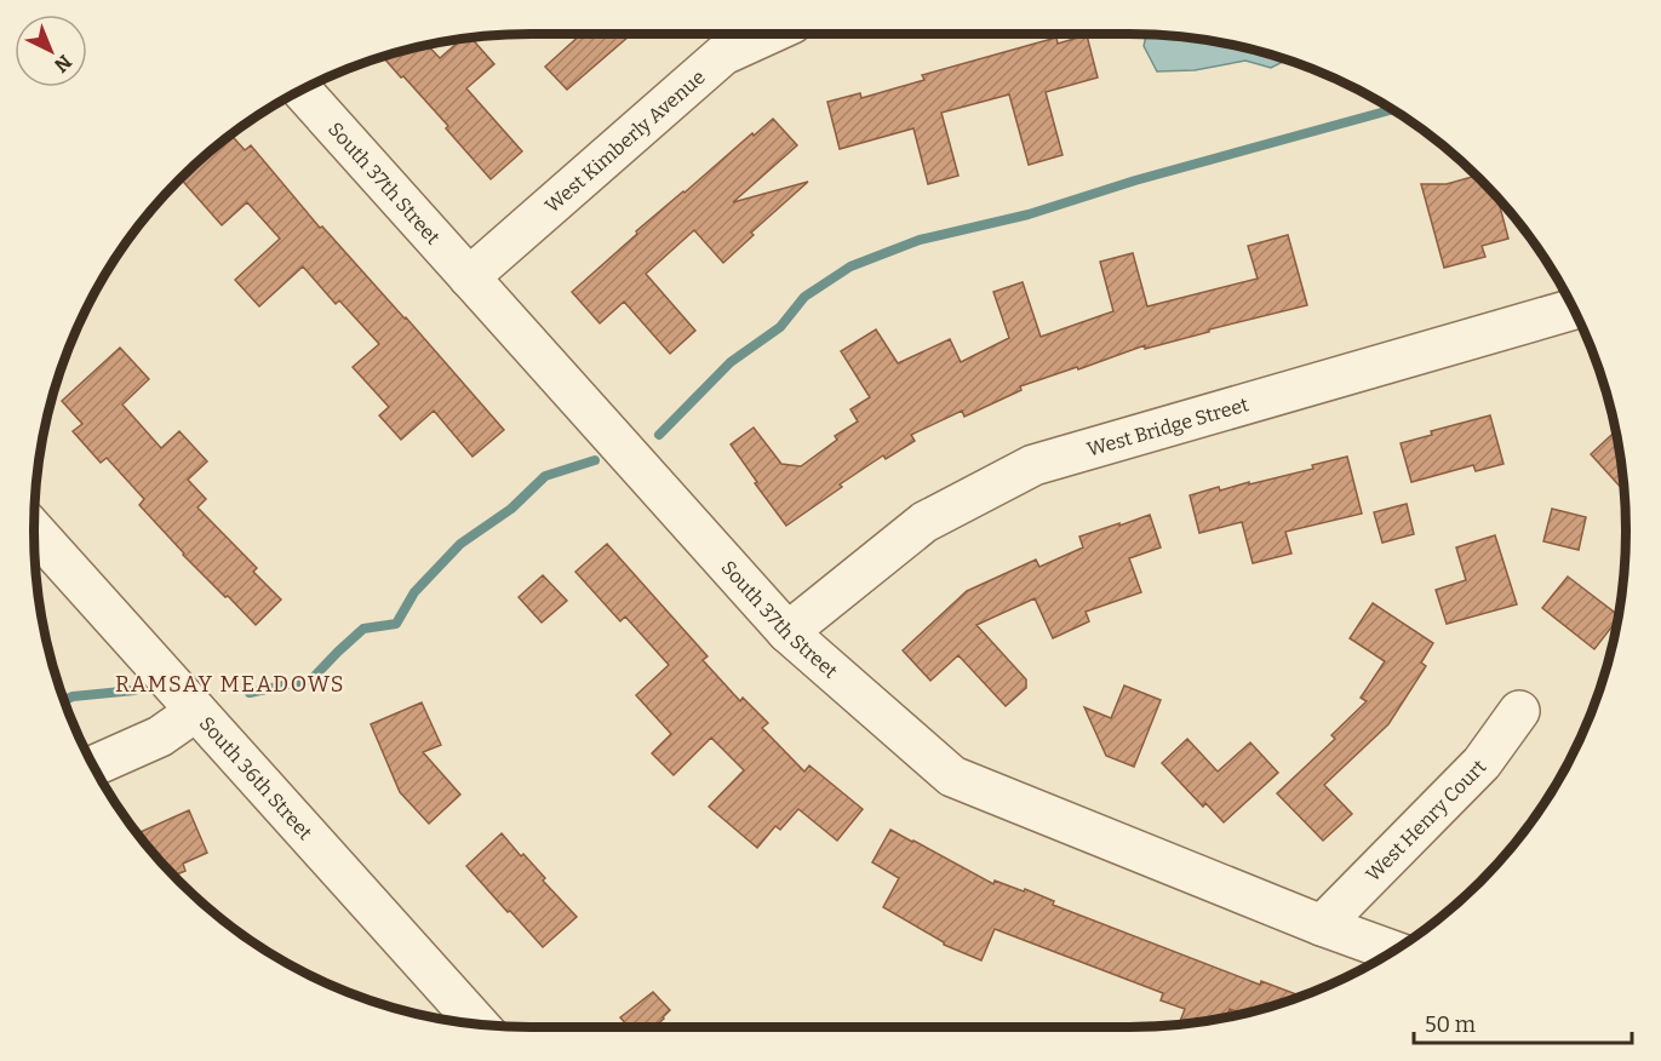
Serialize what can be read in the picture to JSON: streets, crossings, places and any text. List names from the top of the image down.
{
  "streets": {
    "street": [
      "West Kimberly Avenue",
      "South 37th Street",
      "West Bridge Street",
      "South 36th Street",
      "West Henry Court"
    ]
  },
  "crossings": [
    ["West Kimberly Avenue", "South 37th Street"],
    ["South 37th Street", "West Bridge Street"],
    ["South 37th Street", "West Henry Court"]
  ],
  "districts": ["RAMSAY MEADOWS"],
  "scale_bar": "50 m",
  "north": "bottom right"
}
